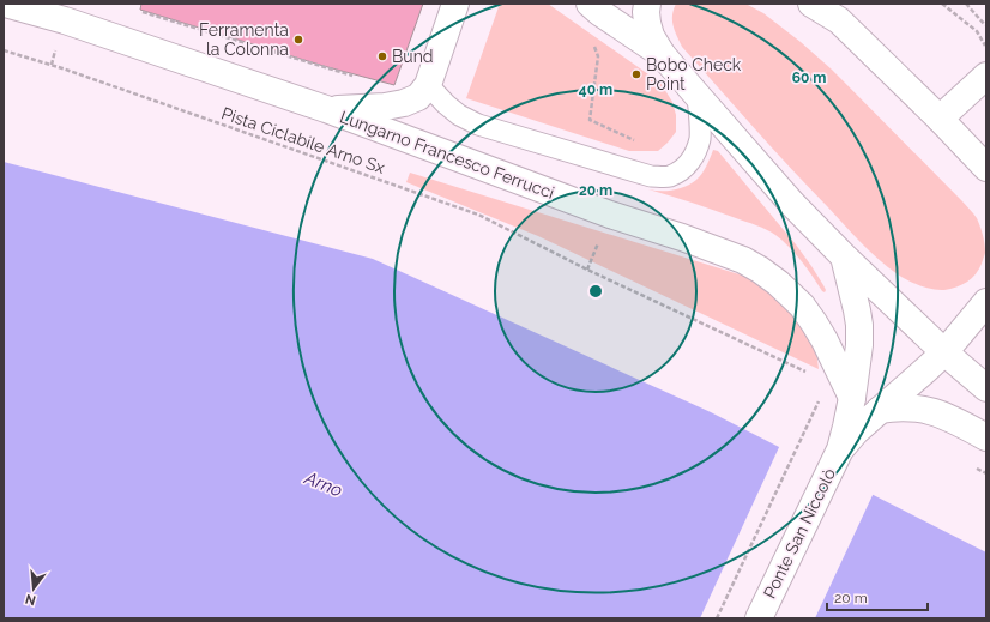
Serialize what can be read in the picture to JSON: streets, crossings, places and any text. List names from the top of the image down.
{
  "streets": {
    "street": ["Lungarno Francesco Ferrucci", "Ponte San Niccolò"],
    "path": ["Pista Ciclabile Arno Sx"]
  },
  "crossings": [
    ["Lungarno Francesco Ferrucci", "Ponte San Niccolò"]
  ],
  "water": ["Arno"],
  "places": ["Ferramenta la Colonna", "Bund", "Bobo Check Point"],
  "scale_bar": "20 m",
  "north": "bottom",
  "rings": ["60 m", "40 m", "20 m"]
}
